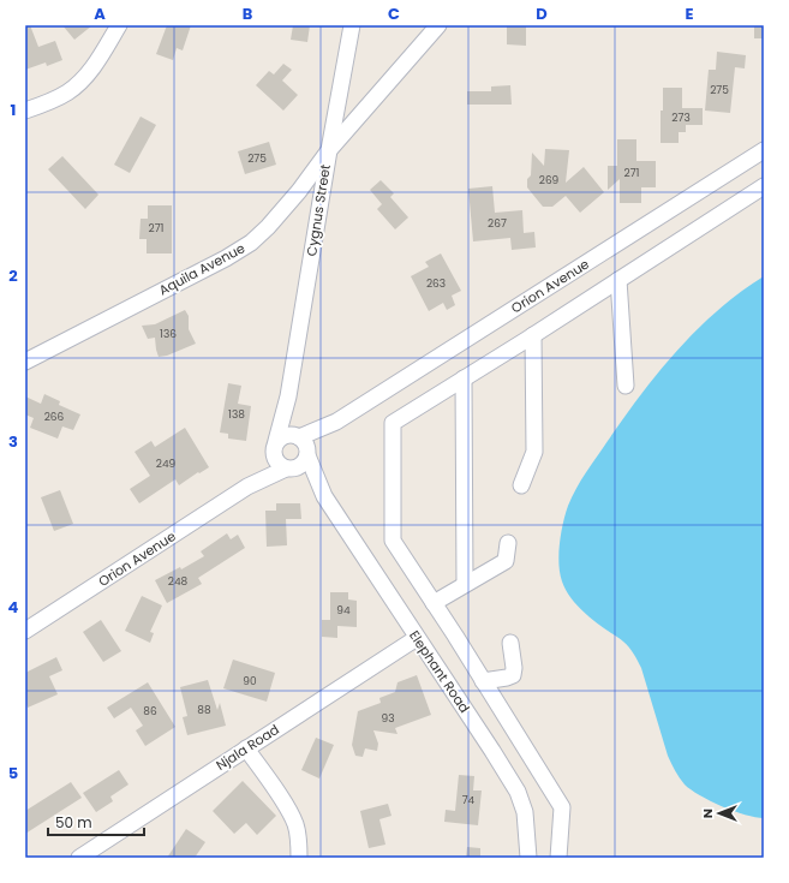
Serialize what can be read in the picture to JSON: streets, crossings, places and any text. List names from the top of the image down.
{
  "streets": {
    "street": [
      "Cygnus Street",
      "Aquila Avenue",
      "Orion Avenue",
      "Elephant Road",
      "Njala Road"
    ]
  },
  "crossings": [
    ["Cygnus Street", "Aquila Avenue"],
    ["Cygnus Street", "Orion Avenue"],
    ["Cygnus Street", "Elephant Road"],
    ["Orion Avenue", "Elephant Road"],
    ["Elephant Road", "Njala Road"]
  ],
  "house_numbers": [
    "275",
    "273",
    "275",
    "271",
    "269",
    "267",
    "271",
    "263",
    "136",
    "138",
    "266",
    "249",
    "248",
    "94",
    "90",
    "88",
    "86",
    "93",
    "74"
  ],
  "scale_bar": "50 m",
  "north": "left",
  "grid": {
    "columns": [
      "A",
      "B",
      "C",
      "D",
      "E"
    ],
    "rows": [
      "1",
      "2",
      "3",
      "4",
      "5"
    ]
  }
}
